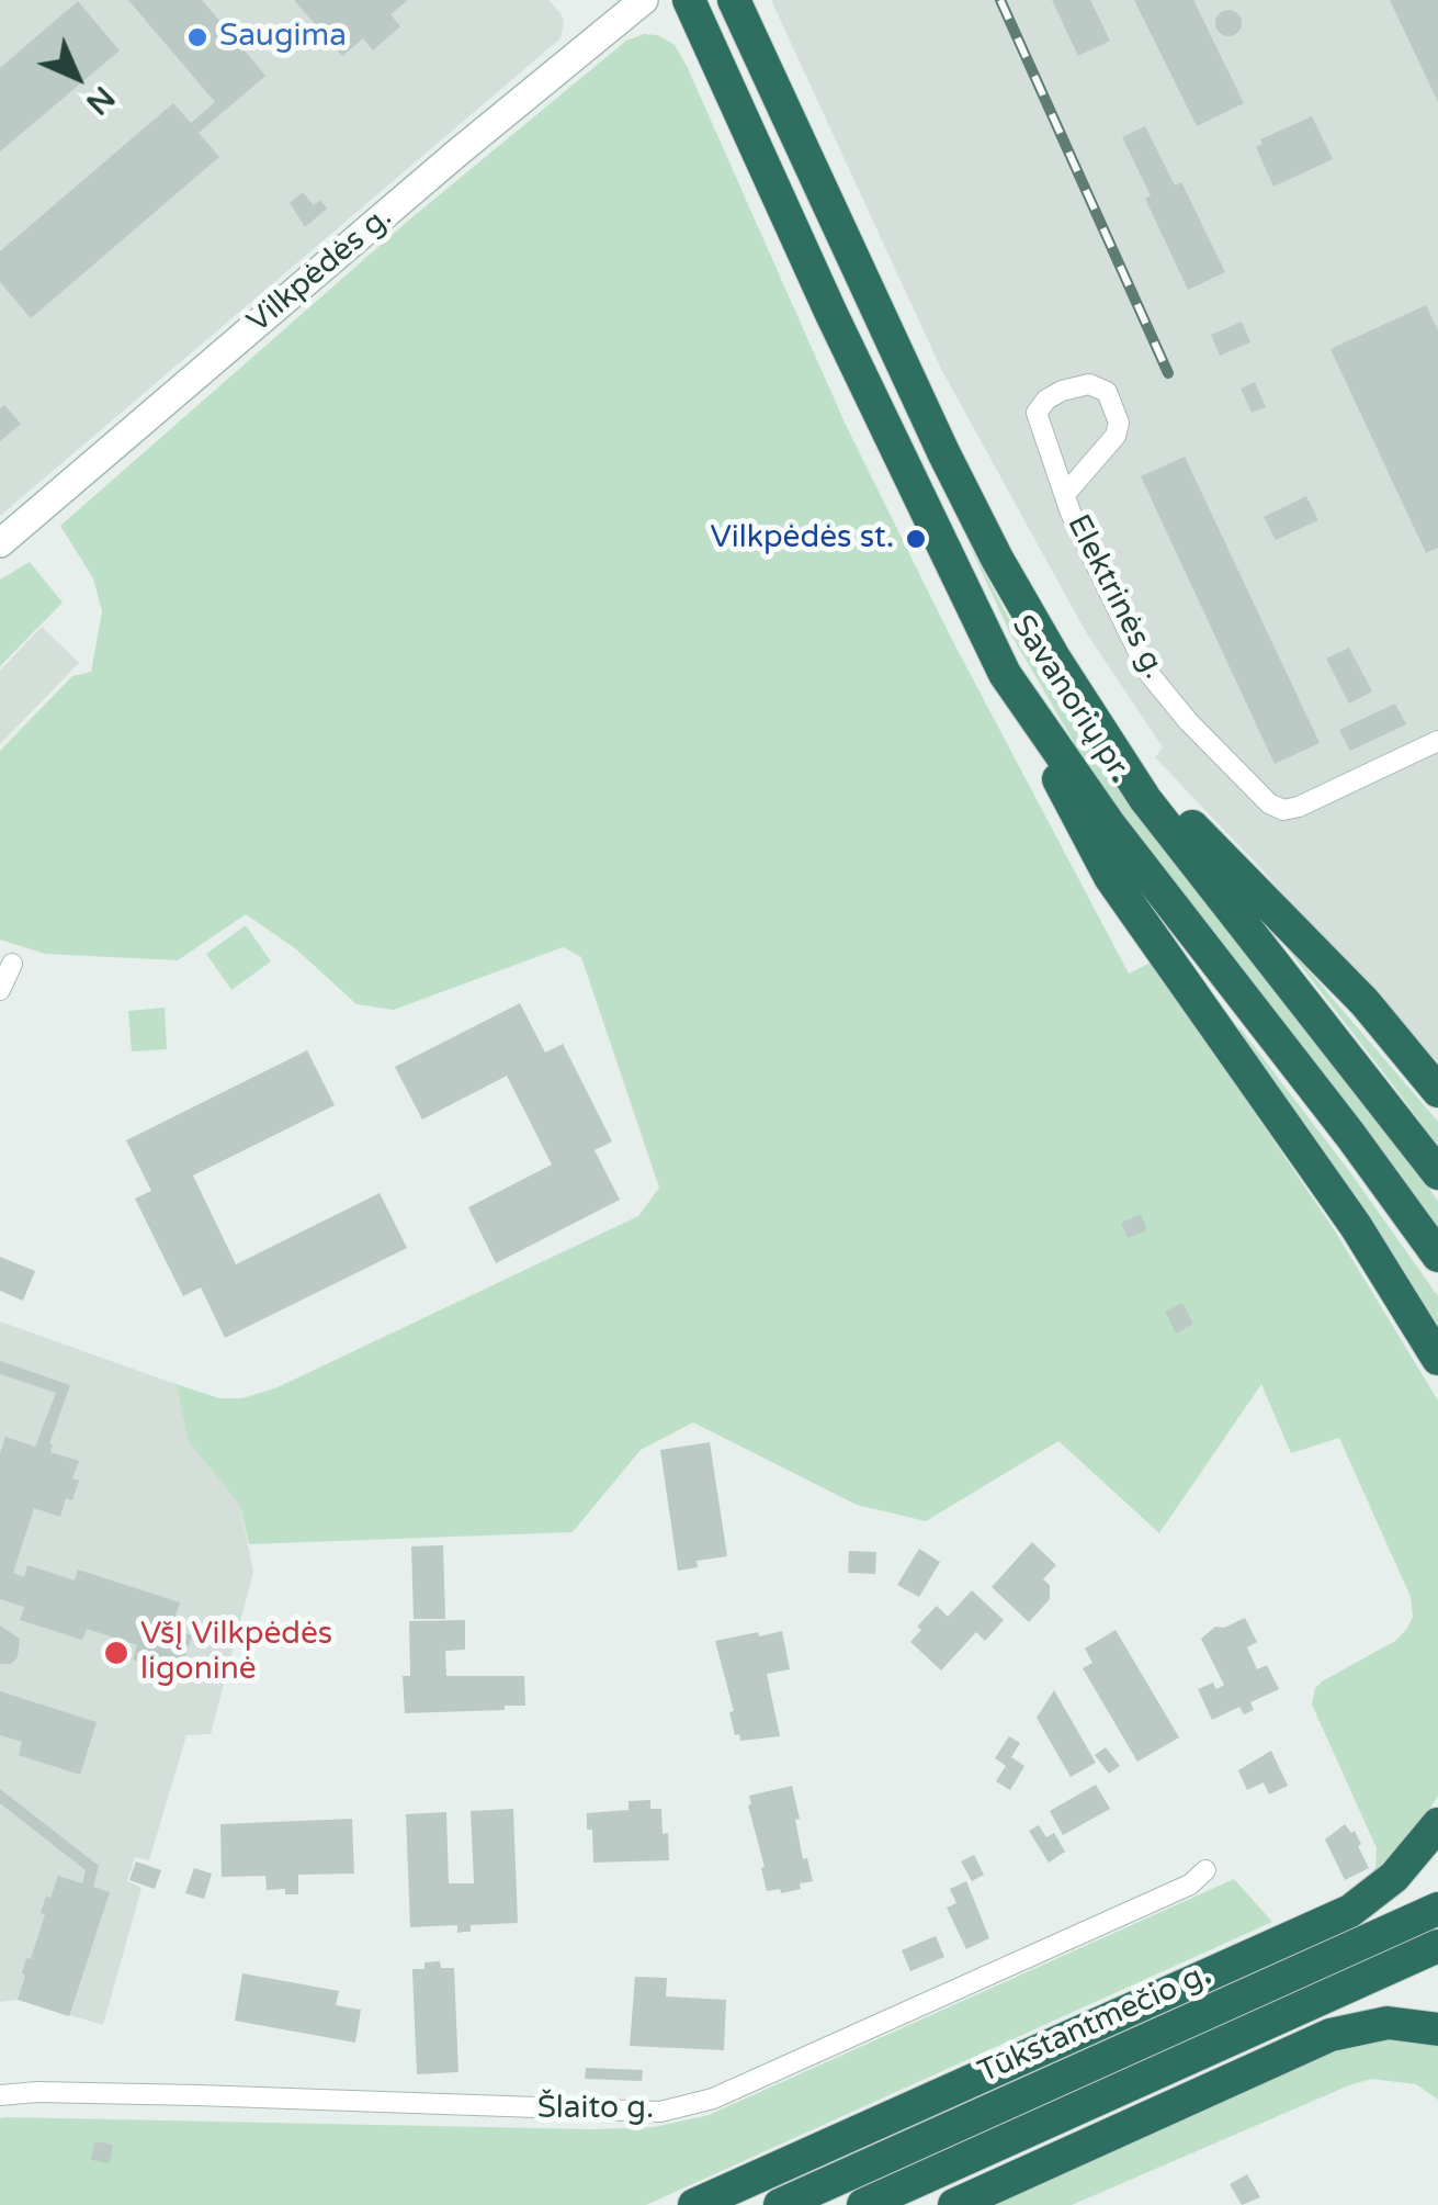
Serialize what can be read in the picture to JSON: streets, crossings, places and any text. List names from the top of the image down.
{
  "streets": {
    "highway": ["Savanorių pr.", "Tūkstantmečio g."],
    "main road": ["Vilkpėdės g."],
    "street": ["Elektrinės g.", "Šlaito g."]
  },
  "places": ["Saugima", "Vilkpėdės st.", "VšĮ Vilkpėdės ligoninė"],
  "north": "bottom right"
}
